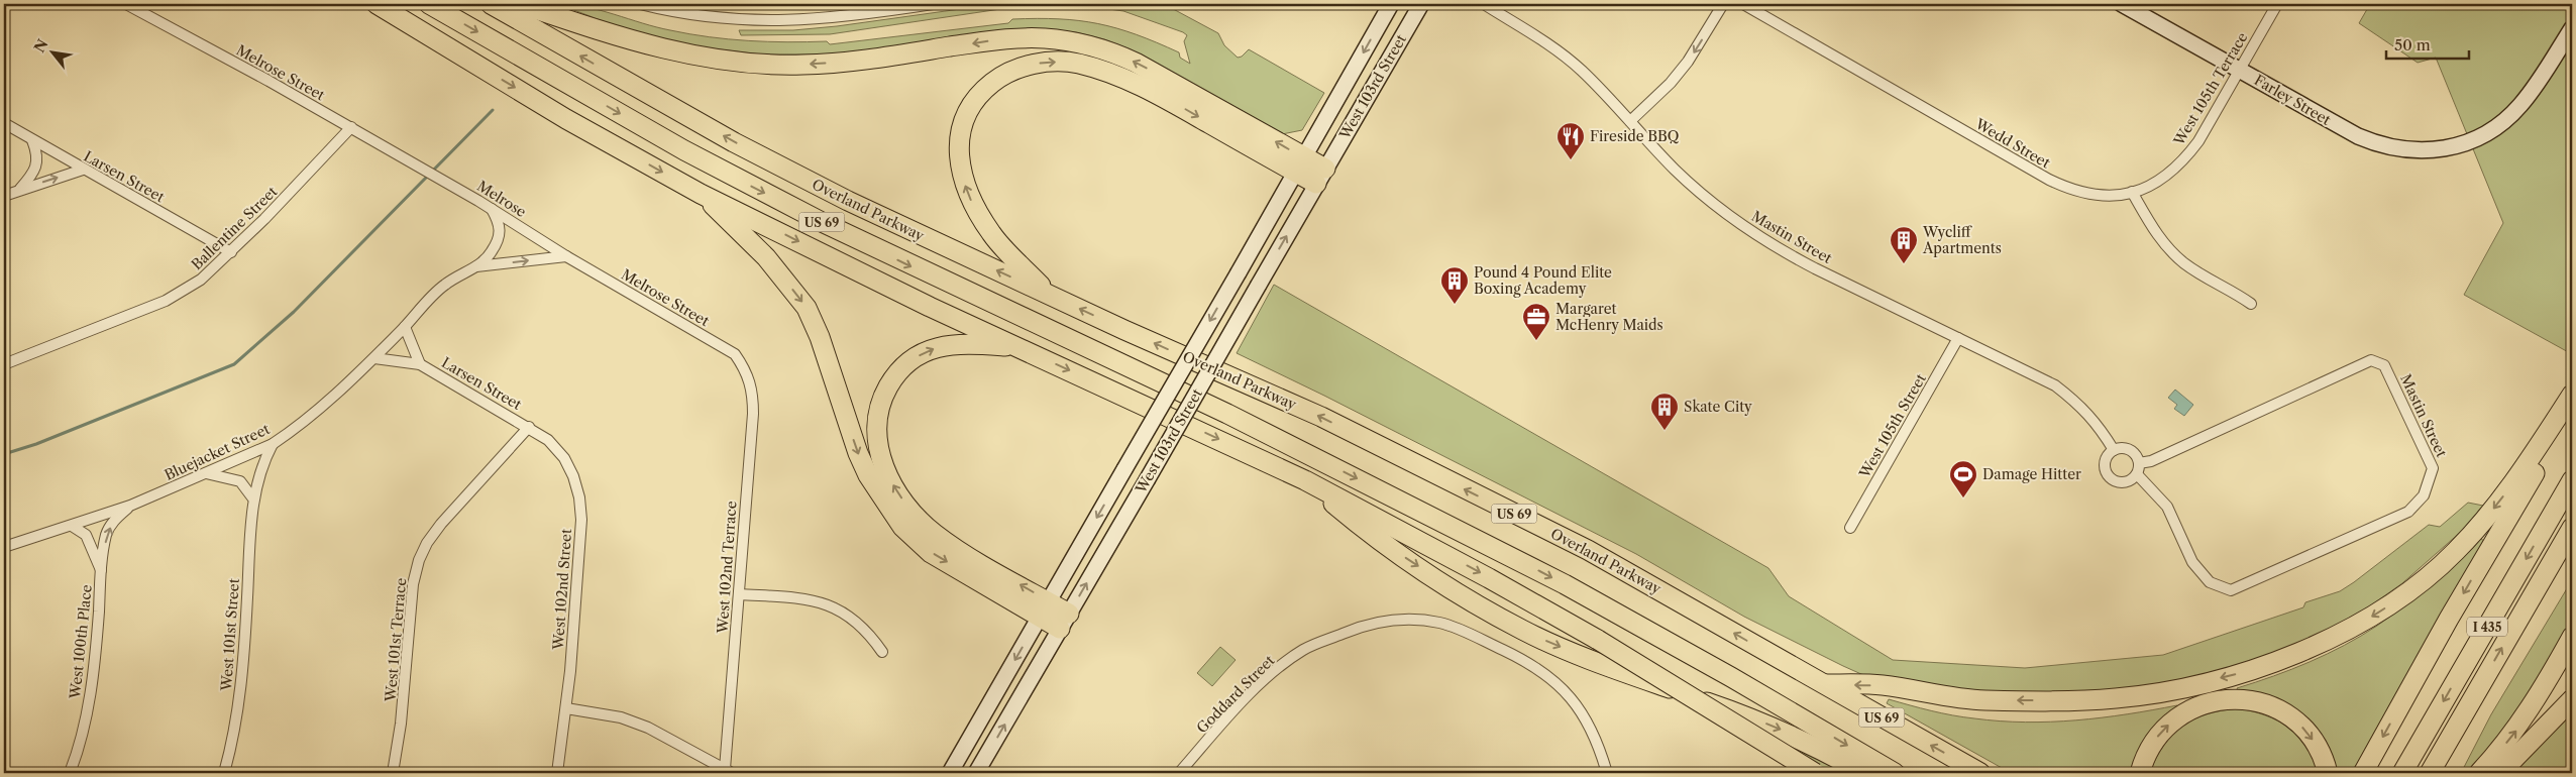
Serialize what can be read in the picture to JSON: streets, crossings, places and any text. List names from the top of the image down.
{
  "streets": {
    "highway": ["Overland Parkway", "US 69", "I 435"],
    "main road": ["West 103rd Street", "Farley Street"],
    "street": [
      "Melrose Street",
      "West 105th Terrace",
      "Wedd Street",
      "Larsen Street",
      "Melrose",
      "Ballentine Street",
      "Mastin Street",
      "West 105th Street",
      "Bluejacket Street",
      "West 102nd Terrace",
      "West 102nd Street",
      "West 101st Street",
      "West 101st Terrace",
      "West 100th Place",
      "Goddard Street"
    ]
  },
  "crossings": [
    ["Melrose Street", "Melrose"],
    ["Melrose Street", "Ballentine Street"],
    ["Melrose Street", "Bluejacket Street"],
    ["Melrose Street", "West 102nd Terrace"],
    ["West 105th Terrace", "Farley Street"],
    ["West 105th Terrace", "Wedd Street"],
    ["Larsen Street", "Ballentine Street"],
    ["Larsen Street", "Bluejacket Street"],
    ["Larsen Street", "West 102nd Street"],
    ["Larsen Street", "West 101st Terrace"],
    ["Melrose", "Bluejacket Street"],
    ["Mastin Street", "West 105th Street"],
    ["Bluejacket Street", "West 101st Street"],
    ["Bluejacket Street", "West 100th Place"],
    ["West 102nd Street", "West 101st Terrace"]
  ],
  "places": {
    "restaurant": ["Fireside BBQ"],
    "building": ["Wycliff Apartments", "Pound 4 Pound Elite Boxing Academy", "Skate City"],
    "office": ["Margaret McHenry Maids"],
    "sports": ["Damage Hitter"]
  },
  "scale_bar": "50 m",
  "north": "top left"
}
